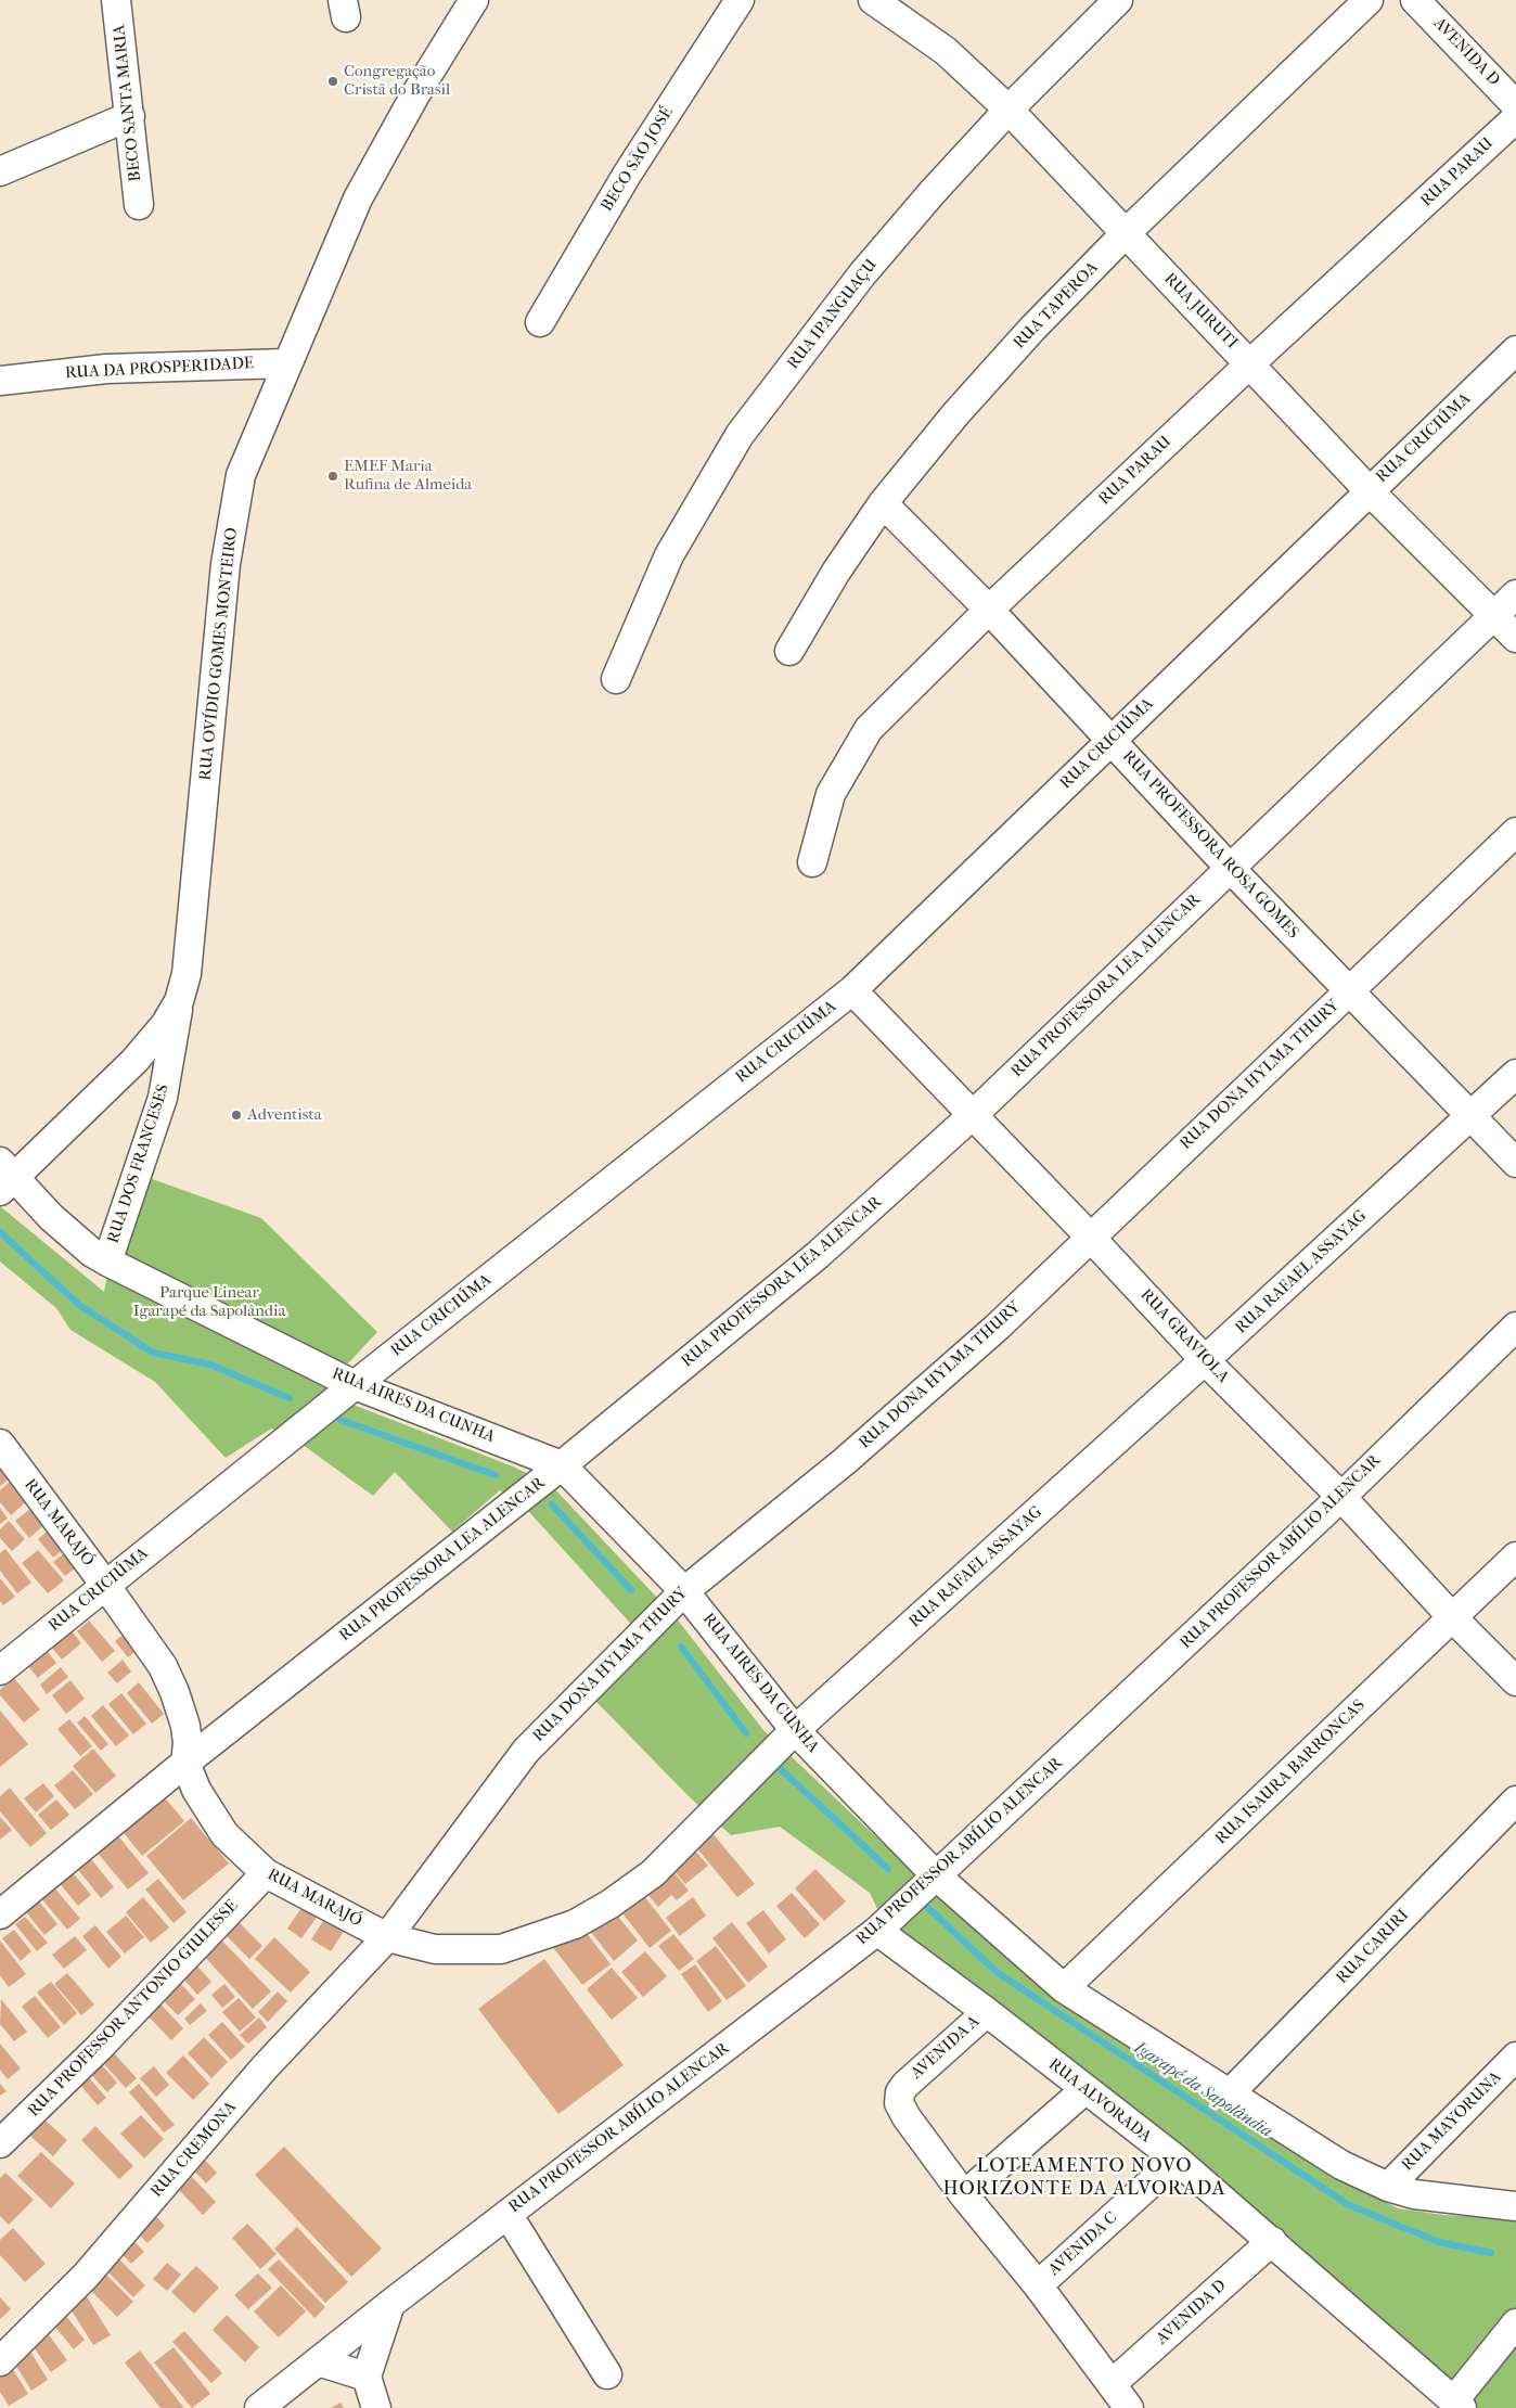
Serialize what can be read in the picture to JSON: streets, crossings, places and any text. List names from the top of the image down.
{
  "streets": {
    "street": [
      "AVENIDA D",
      "BECO SANTA MARIA",
      "BECO SÃO JOSÉ",
      "RUA PARAU",
      "RUA TAPEROA",
      "RUA JURUTI",
      "RUA IPANGUAÇU",
      "RUA DA PROSPERIDADE",
      "RUA CRICIÚMA",
      "RUA OVÍDIO GOMES MONTEIRO",
      "RUA PROFESSORA ROSA GOMES",
      "RUA PROFESSORA LEA ALENCAR",
      "RUA DONA HYLMA THURY",
      "RUA DOS FRANCESES",
      "RUA RAFAEL ASSAYAG",
      "RUA GRAVIOLA",
      "RUA AIRES DA CUNHA",
      "RUA MARAJÓ",
      "RUA PROFESSOR ABÍLIO ALENCAR",
      "RUA ISAURA BARRONCAS",
      "RUA CARIRI",
      "RUA PROFESSOR ANTONIO GIULESSE",
      "AVENIDA A",
      "RUA ALVORADA",
      "RUA MAYORUNA",
      "RUA CREMONA",
      "AVENIDA C"
    ]
  },
  "crossings": [
    ["AVENIDA D", "RUA ALVORADA"],
    ["RUA PARAU", "RUA JURUTI"],
    ["RUA PARAU", "RUA PROFESSORA ROSA GOMES"],
    ["RUA TAPEROA", "RUA JURUTI"],
    ["RUA TAPEROA", "RUA PROFESSORA ROSA GOMES"],
    ["RUA JURUTI", "RUA IPANGUAÇU"],
    ["RUA JURUTI", "RUA CRICIÚMA"],
    ["RUA JURUTI", "RUA PROFESSORA LEA ALENCAR"],
    ["RUA DA PROSPERIDADE", "RUA OVÍDIO GOMES MONTEIRO"],
    ["RUA CRICIÚMA", "RUA PROFESSORA ROSA GOMES"],
    ["RUA CRICIÚMA", "RUA GRAVIOLA"],
    ["RUA CRICIÚMA", "RUA AIRES DA CUNHA"],
    ["RUA CRICIÚMA", "RUA MARAJÓ"],
    ["RUA OVÍDIO GOMES MONTEIRO", "RUA DOS FRANCESES"],
    ["RUA OVÍDIO GOMES MONTEIRO", "RUA AIRES DA CUNHA"],
    ["RUA PROFESSORA ROSA GOMES", "RUA PROFESSORA LEA ALENCAR"],
    ["RUA PROFESSORA ROSA GOMES", "RUA DONA HYLMA THURY"],
    ["RUA PROFESSORA ROSA GOMES", "RUA RAFAEL ASSAYAG"],
    ["RUA PROFESSORA LEA ALENCAR", "RUA GRAVIOLA"],
    ["RUA PROFESSORA LEA ALENCAR", "RUA AIRES DA CUNHA"],
    ["RUA PROFESSORA LEA ALENCAR", "RUA MARAJÓ"],
    ["RUA DONA HYLMA THURY", "RUA RAFAEL ASSAYAG"],
    ["RUA DONA HYLMA THURY", "RUA GRAVIOLA"],
    ["RUA DONA HYLMA THURY", "RUA AIRES DA CUNHA"],
    ["RUA DONA HYLMA THURY", "RUA MARAJÓ"],
    ["RUA DONA HYLMA THURY", "RUA CREMONA"],
    ["RUA DOS FRANCESES", "RUA AIRES DA CUNHA"],
    ["RUA RAFAEL ASSAYAG", "RUA GRAVIOLA"],
    ["RUA RAFAEL ASSAYAG", "RUA AIRES DA CUNHA"],
    ["RUA RAFAEL ASSAYAG", "RUA MARAJÓ"],
    ["RUA RAFAEL ASSAYAG", "RUA CREMONA"],
    ["RUA GRAVIOLA", "RUA PROFESSOR ABÍLIO ALENCAR"],
    ["RUA GRAVIOLA", "RUA ISAURA BARRONCAS"],
    ["RUA AIRES DA CUNHA", "RUA PROFESSOR ABÍLIO ALENCAR"],
    ["RUA AIRES DA CUNHA", "RUA ISAURA BARRONCAS"],
    ["RUA AIRES DA CUNHA", "RUA CARIRI"],
    ["RUA AIRES DA CUNHA", "RUA MAYORUNA"],
    ["RUA MARAJÓ", "RUA PROFESSOR ANTONIO GIULESSE"],
    ["RUA MARAJÓ", "RUA CREMONA"],
    ["RUA PROFESSOR ABÍLIO ALENCAR", "RUA ALVORADA"],
    ["AVENIDA A", "RUA ALVORADA"],
    ["RUA ALVORADA", "AVENIDA C"]
  ],
  "districts": ["LOTEAMENTO NOVO HORIZONTE DA ALVORADA"],
  "water": ["Igarapé da Sapolândia"],
  "parks": ["Parque Linear Igarapé da Sapolândia"],
  "places": ["Congregação Cristã do Brasil", "EMEF Maria Rufina de Almeida", "Adventista"]
}
